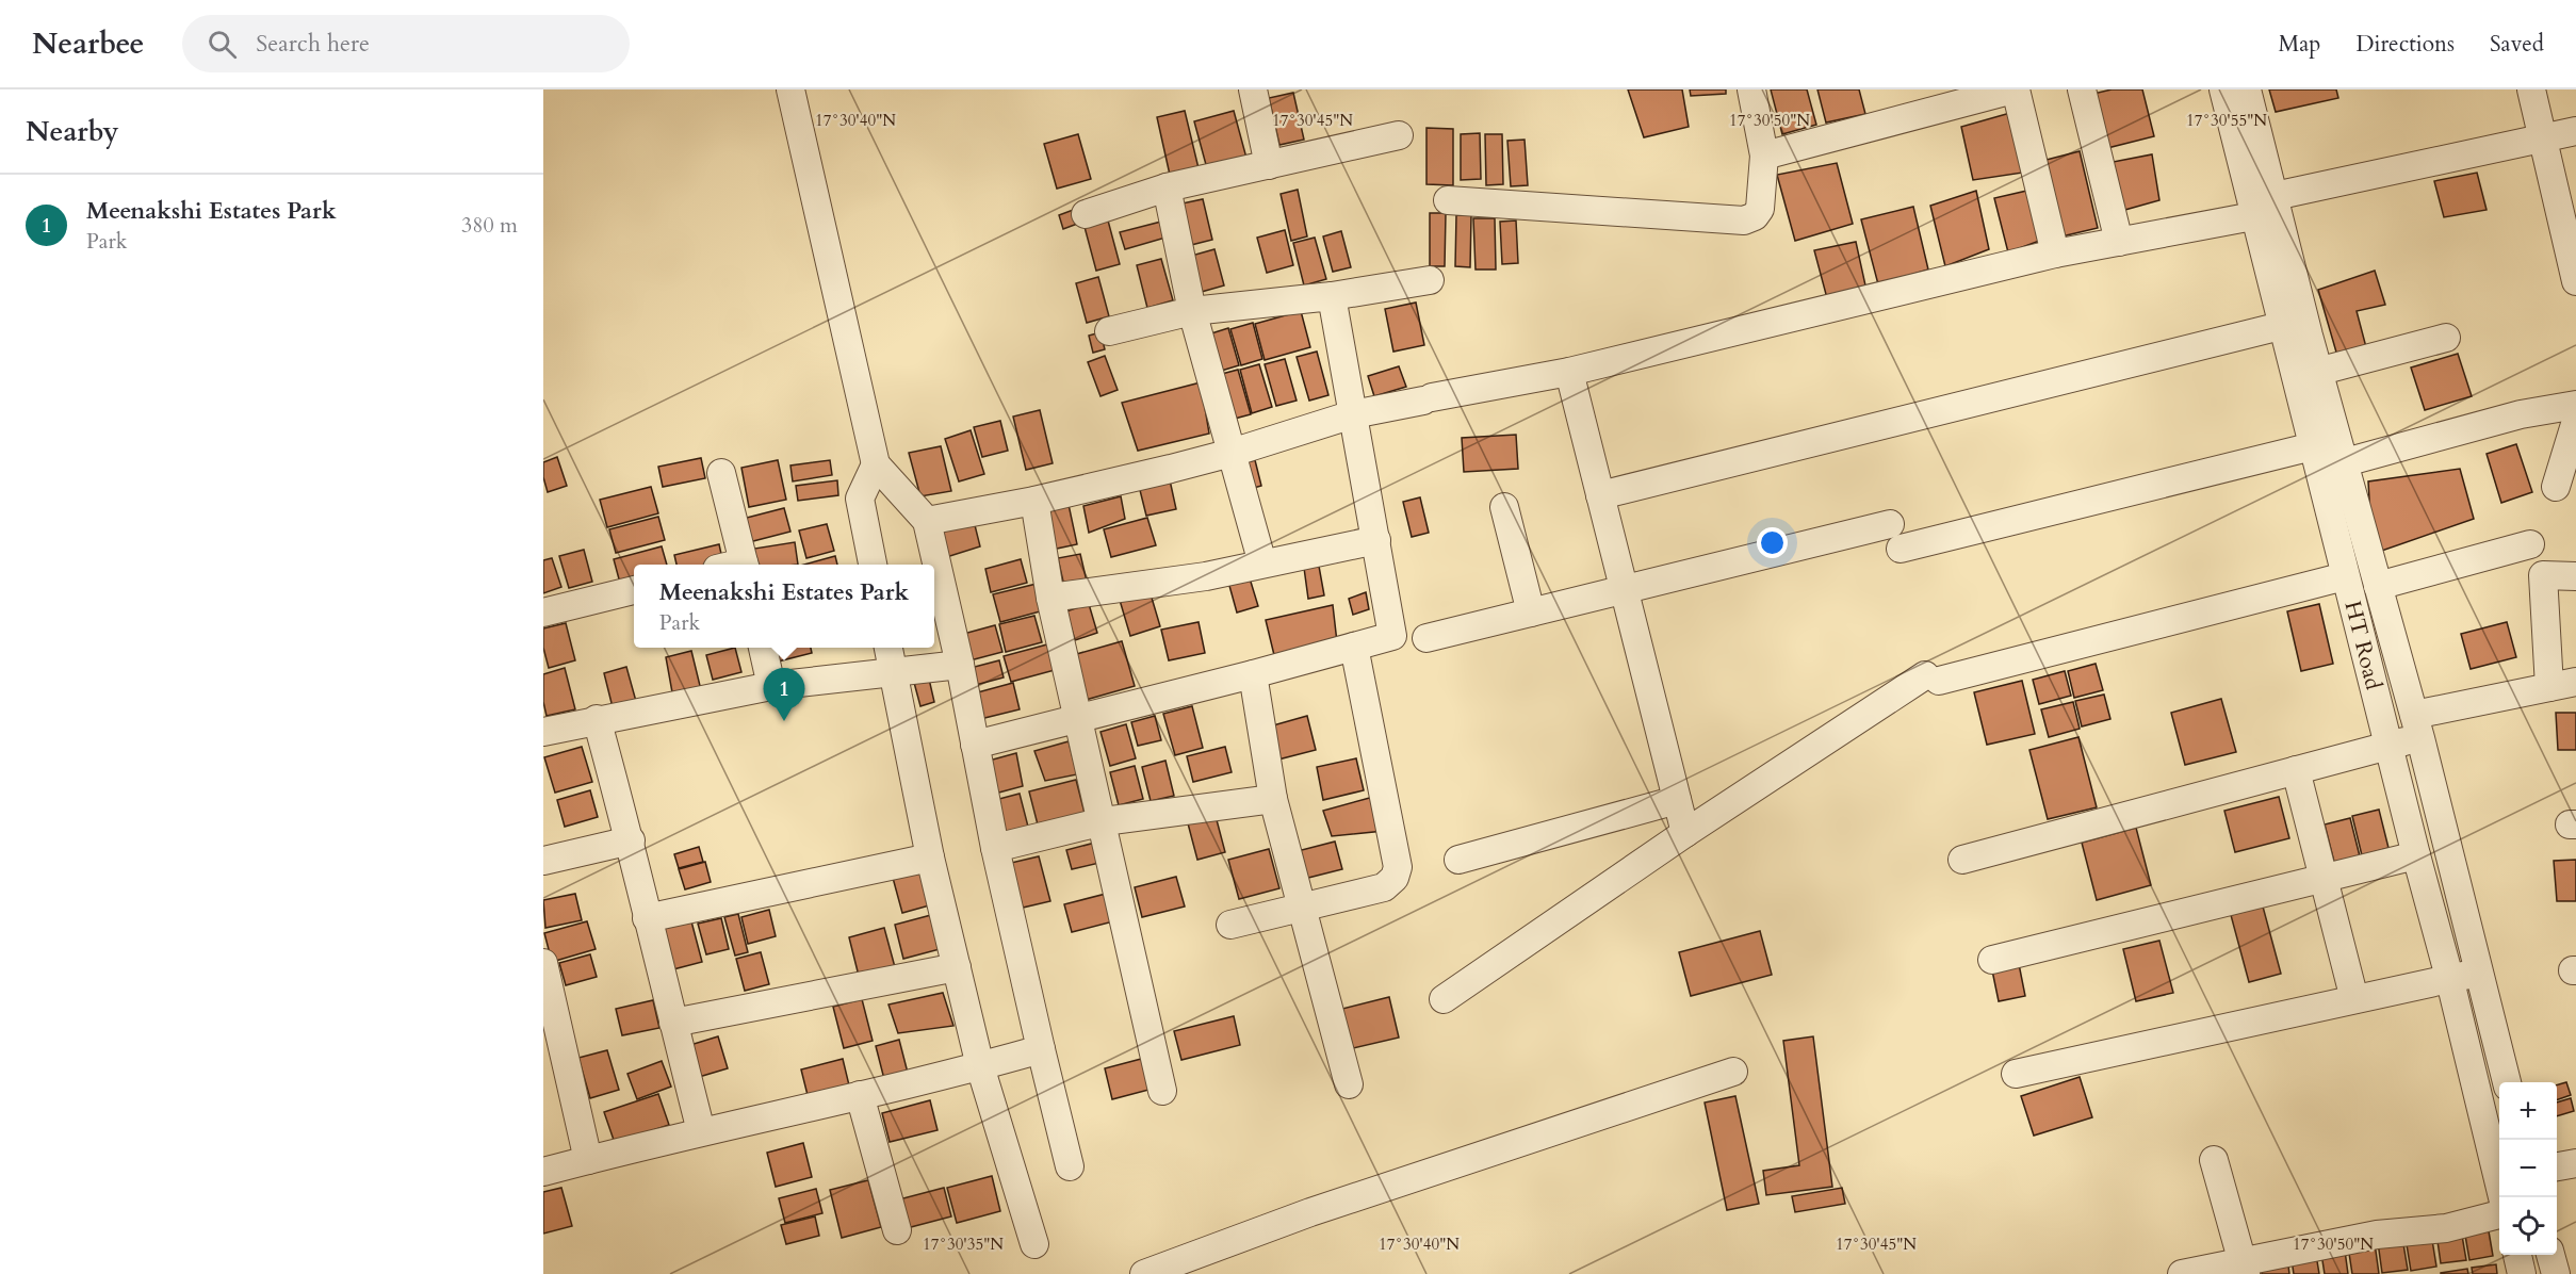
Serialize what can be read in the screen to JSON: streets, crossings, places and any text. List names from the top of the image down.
{
  "streets": {
    "street": ["HT Road"]
  },
  "page": {
    "header": "Nearbee",
    "search": "Search here",
    "nav": ["Map", "Directions", "Saved"],
    "heading": "Nearby",
    "list": [
      {
        "mark": "1",
        "name": "Meenakshi Estates Park",
        "note": "Park",
        "value": "380 m"
      }
    ],
    "popup": ["Meenakshi Estates Park", "Park"],
    "pins": "1",
    "map_buttons": ["+", "−"]
  },
  "coordinates": [
    "17°30'55\"N",
    "17°30'40\"N",
    "17°30'45\"N",
    "17°30'50\"N",
    "17°30'35\"N"
  ]
}
